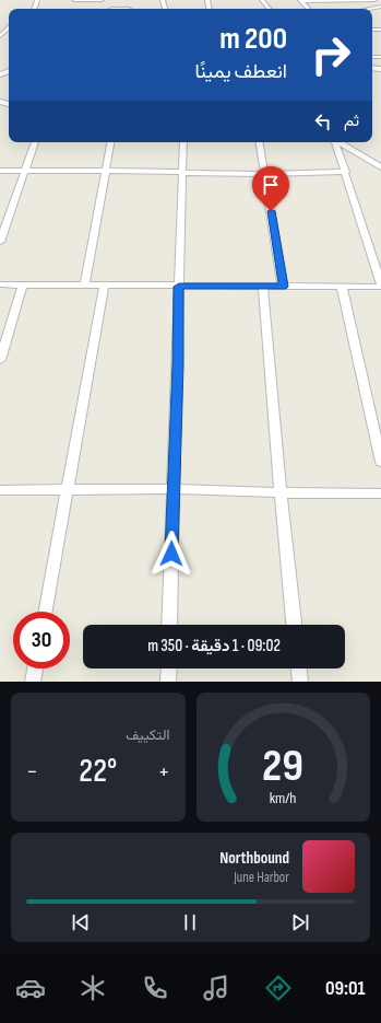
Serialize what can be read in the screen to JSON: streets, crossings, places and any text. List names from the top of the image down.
{
  "page": {
    "turn": ["200 m", "انعطف يمينًا"],
    "then": "ثم",
    "limit": "30",
    "trip": "09:02 · 1 دقيقة · 350 m",
    "tile": "التكييف",
    "heat": ["−", "22°", "+"],
    "song": ["Northbound", "June Harbor"],
    "tabs": "09:01",
    "gauge": ["29", "km/h"]
  }
}
